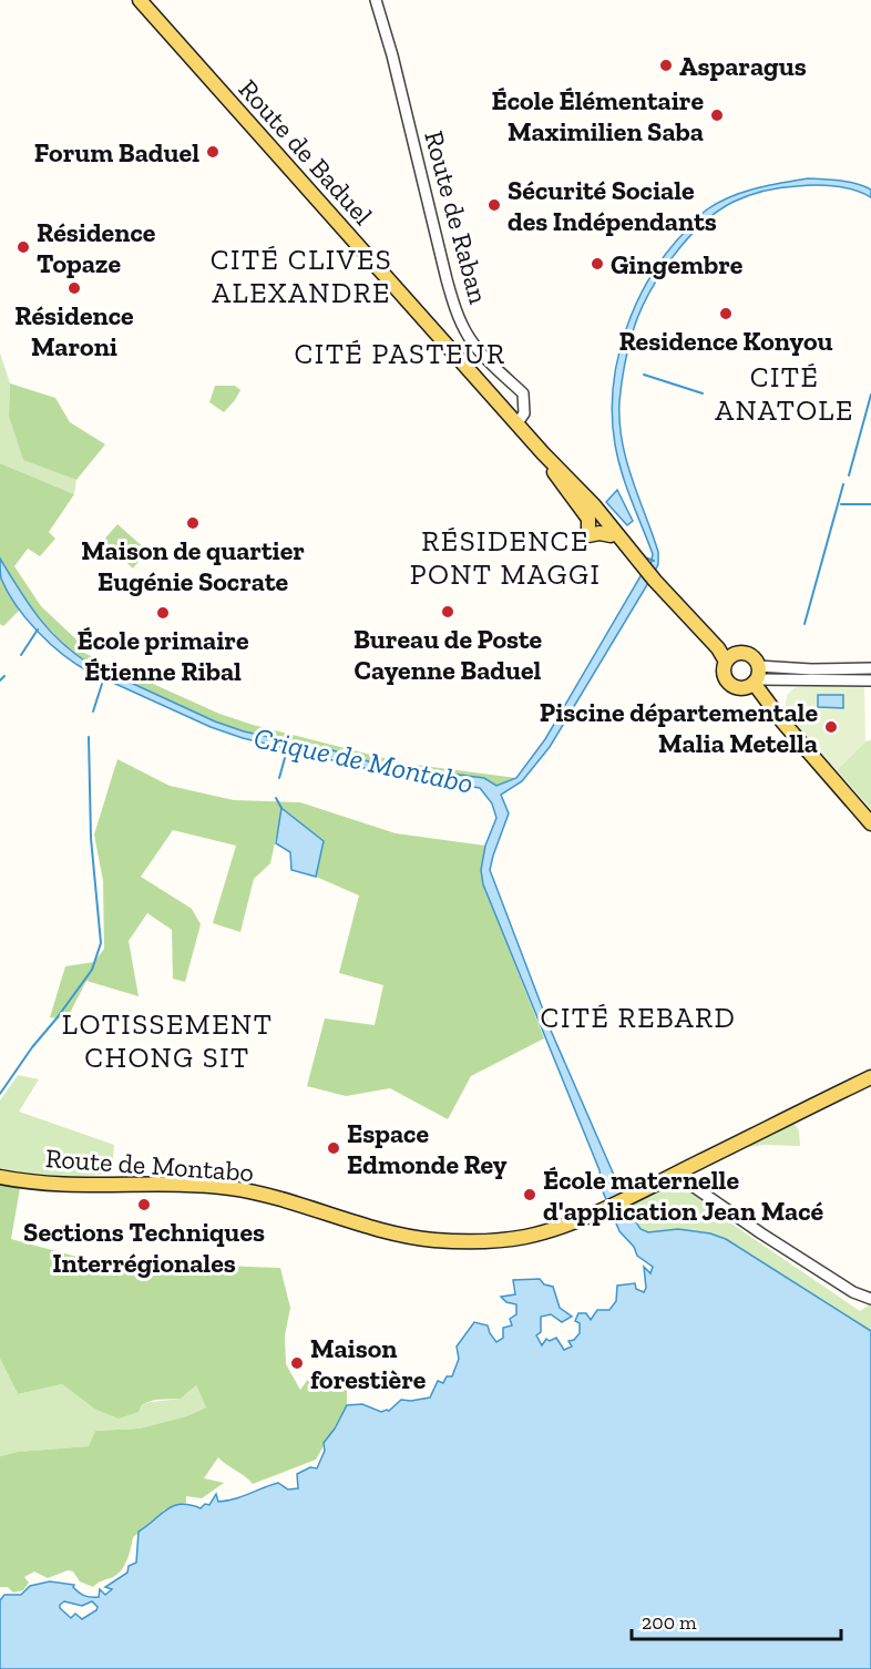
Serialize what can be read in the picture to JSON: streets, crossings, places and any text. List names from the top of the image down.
{
  "streets": {
    "main road": ["Route de Baduel", "Route de Montabo"],
    "street": ["Route de Raban"]
  },
  "crossings": [
    ["Route de Baduel", "Route de Raban"]
  ],
  "districts": [
    "CITÉ CLIVES ALEXANDRE",
    "CITÉ PASTEUR",
    "CITÉ ANATOLE",
    "RÉSIDENCE PONT MAGGI",
    "CITÉ REBARD",
    "LOTISSEMENT CHONG SIT"
  ],
  "water": ["Crique de Montabo"],
  "places": [
    "Asparagus",
    "École Élémentaire Maximilien Saba",
    "Forum Baduel",
    "Sécurité Sociale des Indépendants",
    "Résidence Topaze",
    "Gingembre",
    "Résidence Maroni",
    "Residence Konyou",
    "Maison de quartier Eugénie Socrate",
    "Bureau de Poste Cayenne Baduel",
    "École primaire Étienne Ribal",
    "Piscine départementale Malia Metella",
    "Espace Edmonde Rey",
    "École maternelle d'application Jean Macé",
    "Sections Techniques Interrégionales",
    "Maison forestière"
  ],
  "scale_bar": "200 m"
}
